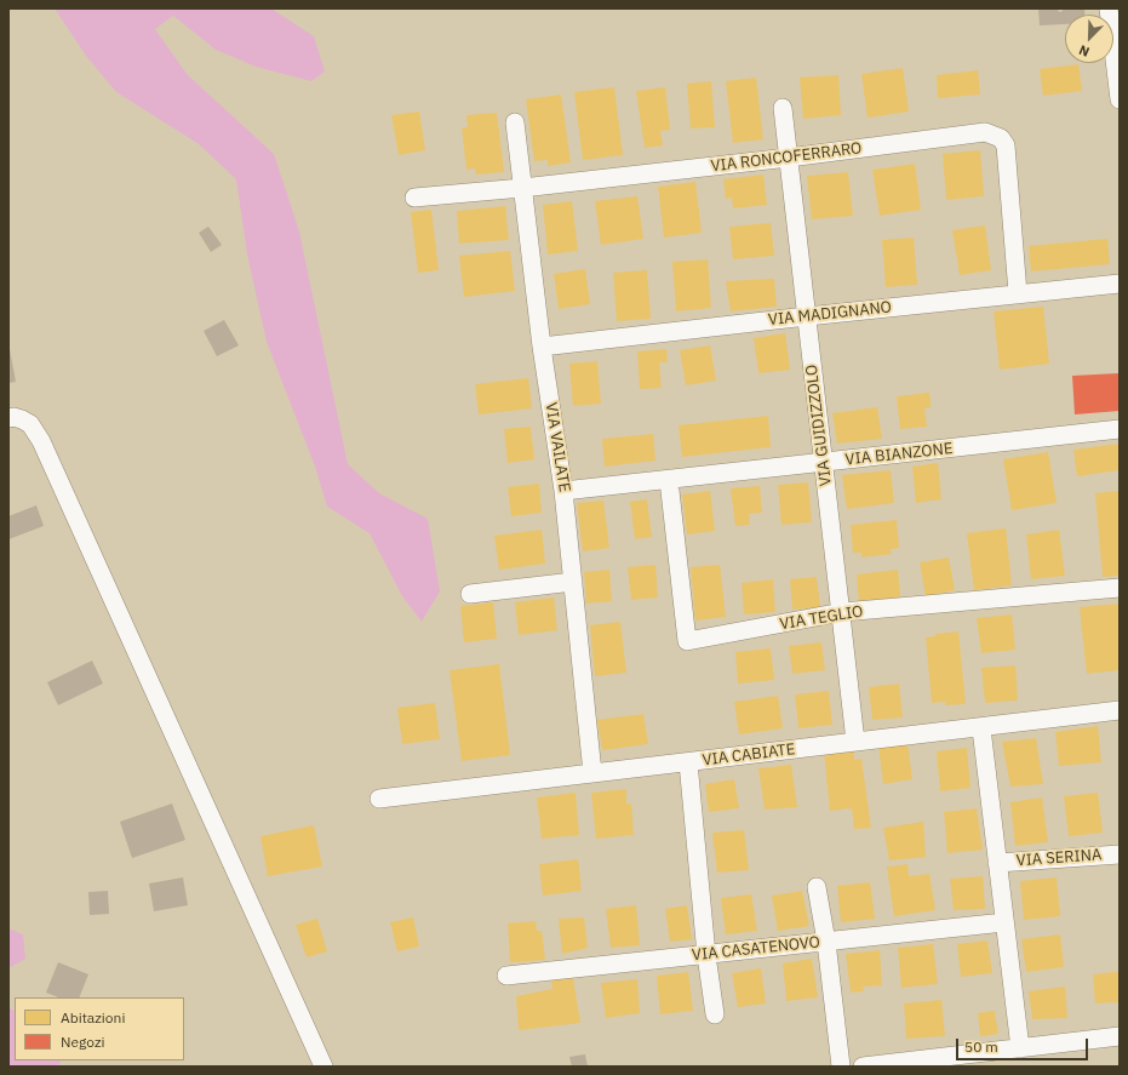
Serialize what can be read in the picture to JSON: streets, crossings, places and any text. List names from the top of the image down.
{
  "streets": {
    "street": [
      "VIA RONCOFERRARO",
      "VIA MADIGNANO",
      "VIA GUIDIZZOLO",
      "VIA VAILATE",
      "VIA BIANZONE",
      "VIA TEGLIO",
      "VIA CABIATE",
      "VIA SERINA",
      "VIA CASATENOVO"
    ]
  },
  "crossings": [
    ["VIA RONCOFERRARO", "VIA MADIGNANO"],
    ["VIA RONCOFERRARO", "VIA GUIDIZZOLO"],
    ["VIA RONCOFERRARO", "VIA VAILATE"],
    ["VIA MADIGNANO", "VIA GUIDIZZOLO"],
    ["VIA MADIGNANO", "VIA VAILATE"],
    ["VIA GUIDIZZOLO", "VIA BIANZONE"],
    ["VIA GUIDIZZOLO", "VIA TEGLIO"],
    ["VIA GUIDIZZOLO", "VIA CABIATE"],
    ["VIA VAILATE", "VIA BIANZONE"],
    ["VIA VAILATE", "VIA CABIATE"],
    ["VIA BIANZONE", "VIA TEGLIO"]
  ],
  "legend": ["Abitazioni", "Negozi"],
  "scale_bar": "50 m",
  "north": "bottom left"
}
